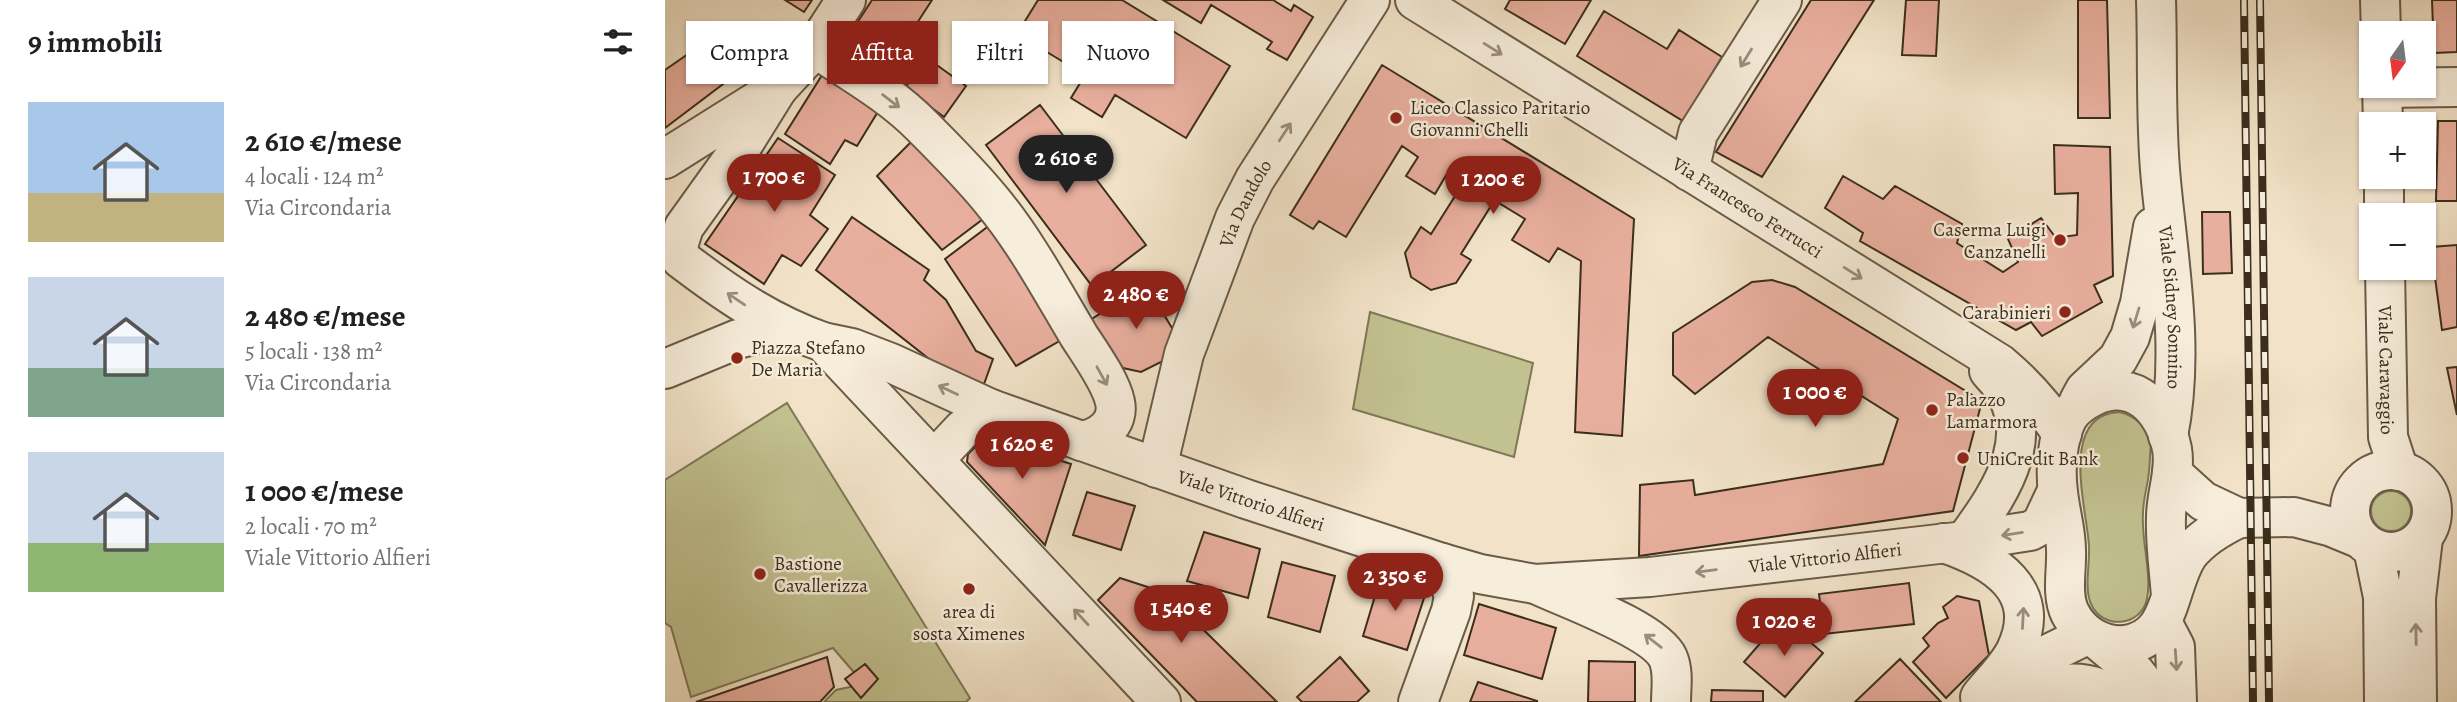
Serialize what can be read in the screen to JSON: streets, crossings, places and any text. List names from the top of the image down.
{
  "streets": {
    "street": [
      "Via Dandolo",
      "Via Francesco Ferrucci",
      "Viale Sidney Sonnino",
      "Viale Caravaggio",
      "Viale Vittorio Alfieri"
    ]
  },
  "crossings": [
    ["Via Dandolo", "Viale Vittorio Alfieri"],
    ["Via Francesco Ferrucci", "Viale Sidney Sonnino"]
  ],
  "one_way": ["Via Dandolo", "Via Francesco Ferrucci"],
  "places": [
    "Liceo Classico Paritario Giovanni Chelli",
    "Caserma Luigi Canzanelli",
    "Carabinieri",
    "Piazza Stefano De Maria",
    "Palazzo Lamarmora",
    "UniCredit Bank",
    "Bastione Cavallerizza",
    "area di sosta Ximenes"
  ],
  "north": "bottom",
  "page": {
    "heading": "9 immobili",
    "map_buttons": ["+", "−"],
    "chip": [
      "Compra",
      "Affitta",
      "Filtri",
      "Nuovo"
    ],
    "list": [
      {
        "name": "2 610 €/mese",
        "note": "4 locali · 124 m² · Via Circondaria"
      },
      {
        "name": "2 480 €/mese",
        "note": "5 locali · 138 m² · Via Circondaria"
      },
      {
        "name": "1 000 €/mese",
        "note": "2 locali · 70 m² · Viale Vittorio Alfieri"
      }
    ],
    "price": [
      "2 610 €",
      "1 700 €",
      "1 200 €",
      "2 480 €",
      "1 000 €",
      "1 620 €",
      "2 350 €",
      "1 540 €",
      "1 020 €"
    ]
  }
}
